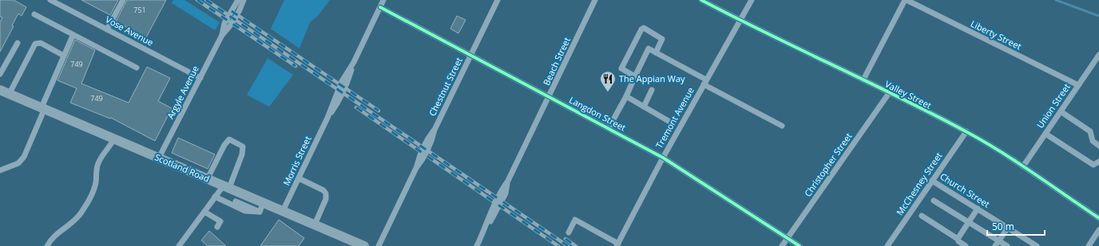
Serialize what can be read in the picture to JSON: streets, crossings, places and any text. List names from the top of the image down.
{
  "streets": {
    "main road": ["Scotland Road"],
    "street": [
      "Vose Avenue",
      "Liberty Street",
      "Beach Street",
      "Chestnut Street",
      "Argyle Avenue",
      "Valley Street",
      "Union Street",
      "Langdon Street",
      "Tremont Avenue",
      "Morris Street",
      "Christopher Street",
      "McChesney Street",
      "Church Street"
    ]
  },
  "crossings": [
    ["Vose Avenue", "Argyle Avenue"],
    ["Liberty Street", "Union Street"],
    ["Beach Street", "Langdon Street"],
    ["Chestnut Street", "Langdon Street"],
    ["Argyle Avenue", "Scotland Road"],
    ["Valley Street", "Union Street"],
    ["Valley Street", "Tremont Avenue"],
    ["Valley Street", "Christopher Street"],
    ["Valley Street", "McChesney Street"],
    ["Langdon Street", "Tremont Avenue"],
    ["Langdon Street", "Morris Street"],
    ["Langdon Street", "Christopher Street"],
    ["Morris Street", "Scotland Road"],
    ["McChesney Street", "Church Street"]
  ],
  "places": {
    "restaurant": ["The Appian Way"]
  },
  "house_numbers": ["751", "749", "749"],
  "scale_bar": "50 m"
}
